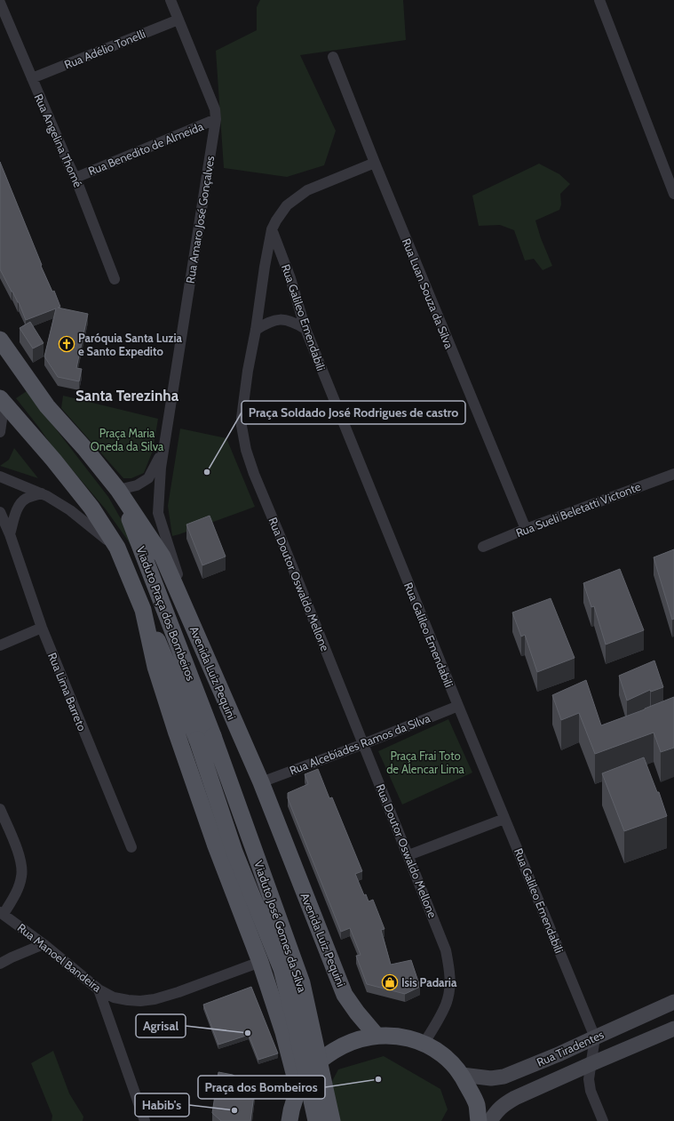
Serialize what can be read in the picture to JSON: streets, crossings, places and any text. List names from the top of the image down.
{
  "streets": {
    "main road": ["Viaduto Praça dos Bombeiros", "Avenida Luiz Pequini", "Viaduto José Gomes da Silva"],
    "street": [
      "Rua Adélio Tonelli",
      "Rua Angelina Thomé",
      "Rua Benedito de Almeida",
      "Rua Amaro José Gonçalves",
      "Rua Luan Souza da Silva",
      "Rua Galileo Emendabili",
      "Rua Sueli Beletatti Victonte",
      "Rua Doutor Oswaldo Mellone",
      "Rua Lima Barreto",
      "Rua Alcebíades Ramos da Silva",
      "Rua Manoel Bandeira",
      "Rua Tiradentes"
    ]
  },
  "crossings": [
    ["Rua Adélio Tonelli", "Rua Angelina Thomé"],
    ["Rua Adélio Tonelli", "Rua Amaro José Gonçalves"],
    ["Rua Angelina Thomé", "Rua Benedito de Almeida"],
    ["Rua Benedito de Almeida", "Rua Amaro José Gonçalves"],
    ["Rua Amaro José Gonçalves", "Viaduto Praça dos Bombeiros"],
    ["Rua Amaro José Gonçalves", "Avenida Luiz Pequini"],
    ["Rua Luan Souza da Silva", "Rua Sueli Beletatti Victonte"],
    ["Rua Luan Souza da Silva", "Rua Doutor Oswaldo Mellone"],
    ["Rua Galileo Emendabili", "Rua Doutor Oswaldo Mellone"],
    ["Rua Galileo Emendabili", "Rua Alcebíades Ramos da Silva"],
    ["Rua Galileo Emendabili", "Rua Tiradentes"],
    ["Rua Doutor Oswaldo Mellone", "Rua Alcebíades Ramos da Silva"],
    ["Viaduto Praça dos Bombeiros", "Avenida Luiz Pequini"],
    ["Viaduto Praça dos Bombeiros", "Viaduto José Gomes da Silva"],
    ["Avenida Luiz Pequini", "Rua Alcebíades Ramos da Silva"]
  ],
  "districts": ["Santa Terezinha"],
  "parks": ["Praça Maria Oneda da Silva", "Praça Frai Toto de Alencar Lima"],
  "places": {
    "church": ["Paróquia Santa Luzia e Santo Expedito"],
    "other": [
      "Praça Soldado José Rodrigues de castro",
      "Agrisal",
      "Praça dos Bombeiros",
      "Habib's"
    ],
    "shop": ["Isis Padaria"]
  }
}
